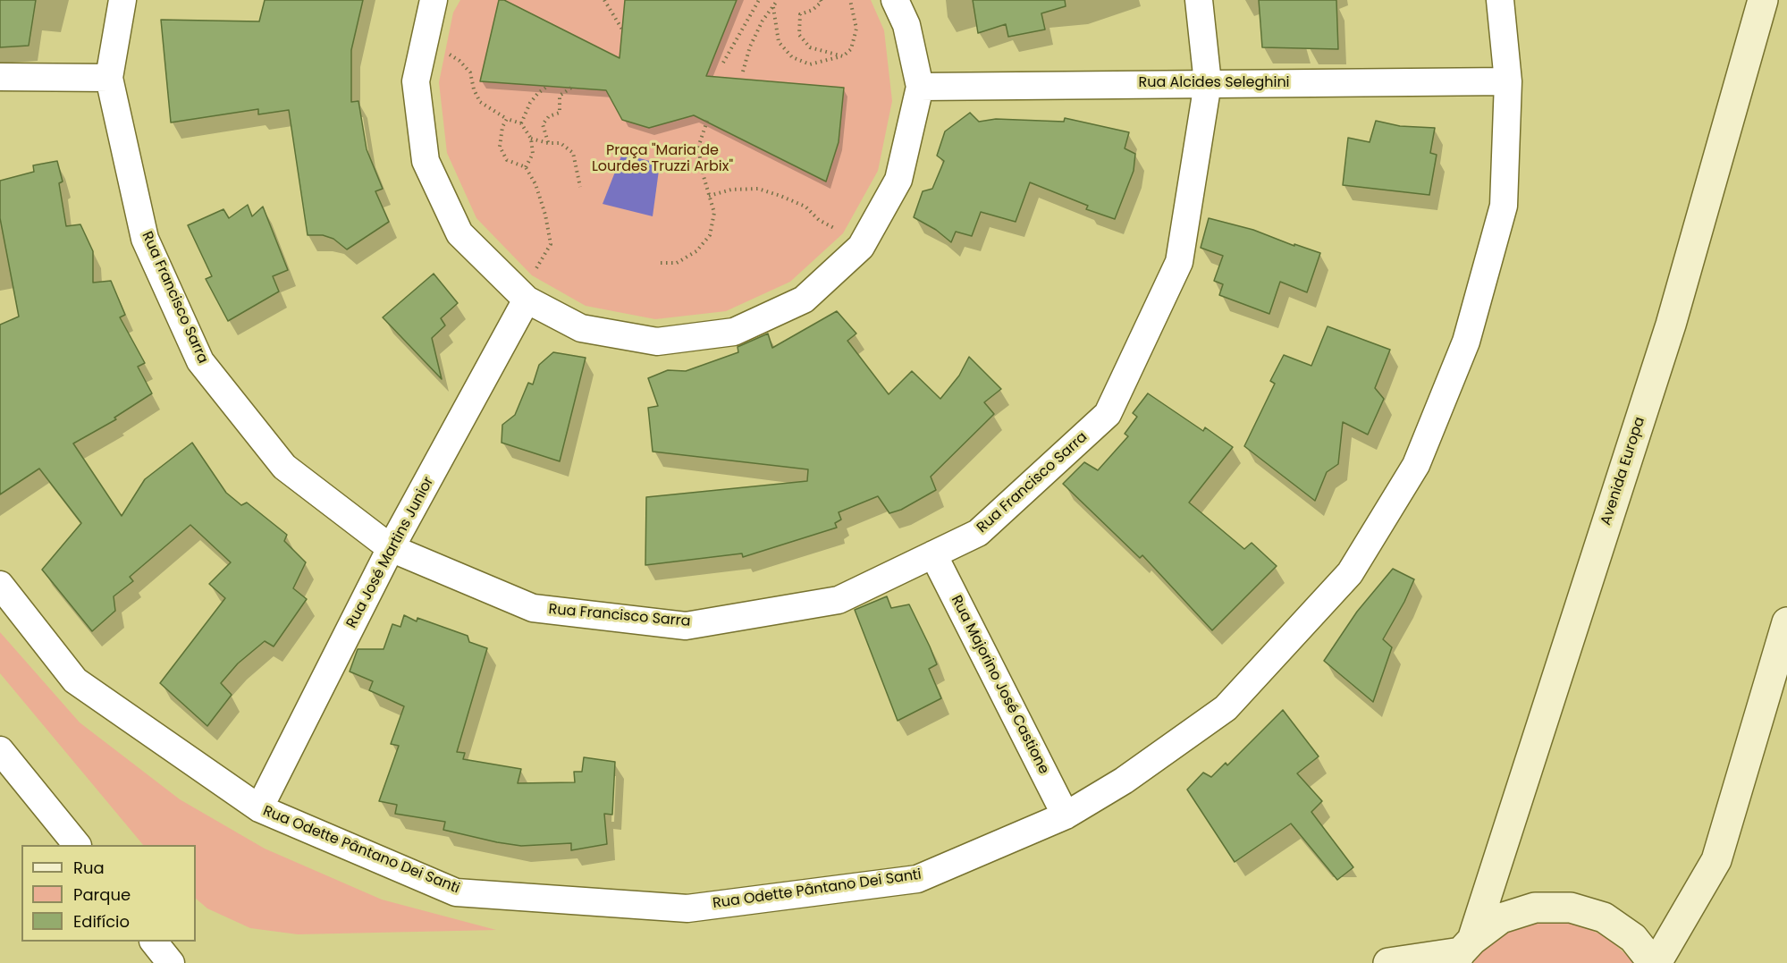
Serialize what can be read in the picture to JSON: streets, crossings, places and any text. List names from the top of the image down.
{
  "streets": {
    "main road": ["Avenida Europa"],
    "street": [
      "Rua Alcides Seleghini",
      "Rua Francisco Sarra",
      "Rua José Martins Junior",
      "Rua Majorino José Castione",
      "Rua Odette Pântano Dei Santi"
    ]
  },
  "crossings": [
    ["Rua Alcides Seleghini", "Rua Francisco Sarra"],
    ["Rua Alcides Seleghini", "Rua Odette Pântano Dei Santi"],
    ["Rua Francisco Sarra", "Rua José Martins Junior"],
    ["Rua Francisco Sarra", "Rua Majorino José Castione"],
    ["Rua José Martins Junior", "Rua Odette Pântano Dei Santi"],
    ["Rua Majorino José Castione", "Rua Odette Pântano Dei Santi"]
  ],
  "parks": ["Praça \"Maria de Lourdes Truzzi Arbix\""],
  "legend": ["Rua", "Parque", "Edifício"]
}
